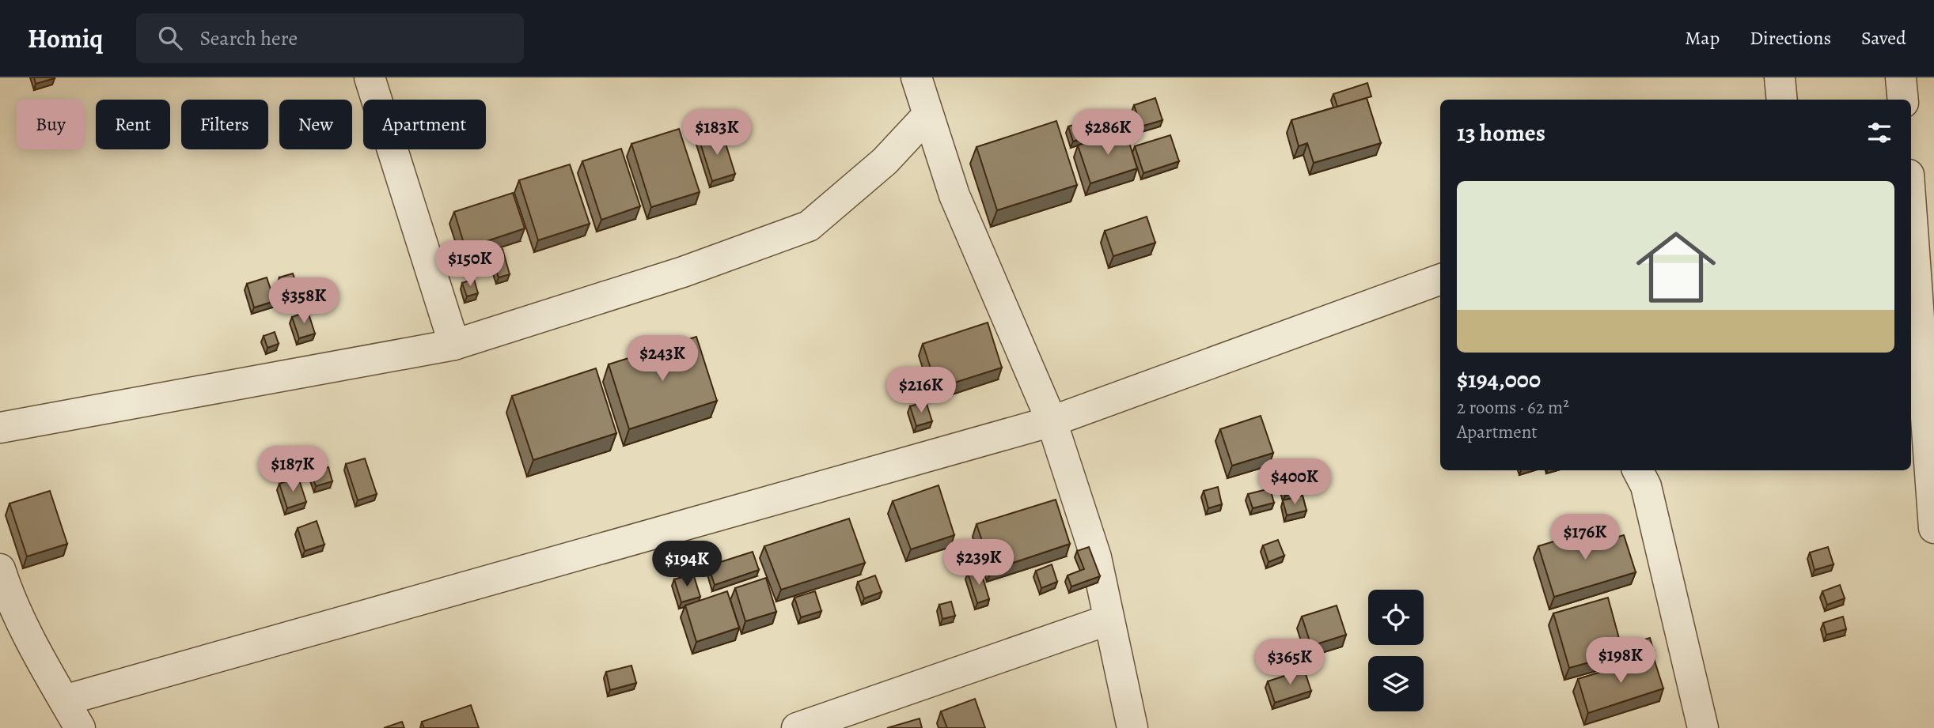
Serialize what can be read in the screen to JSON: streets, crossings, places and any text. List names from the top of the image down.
{
  "page": {
    "header": "Homiq",
    "search": "Search here",
    "nav": ["Map", "Directions", "Saved"],
    "chip": [
      "Buy",
      "Rent",
      "Filters",
      "New",
      "Apartment"
    ],
    "heading": "13 homes",
    "price": [
      "$183K",
      "$286K",
      "$150K",
      "$358K",
      "$243K",
      "$216K",
      "$187K",
      "$400K",
      "$176K",
      "$239K",
      "$194K",
      "$198K",
      "$365K"
    ],
    "list": [
      {
        "name": "$194,000",
        "note": "2 rooms · 62 m² · Apartment"
      }
    ]
  }
}
